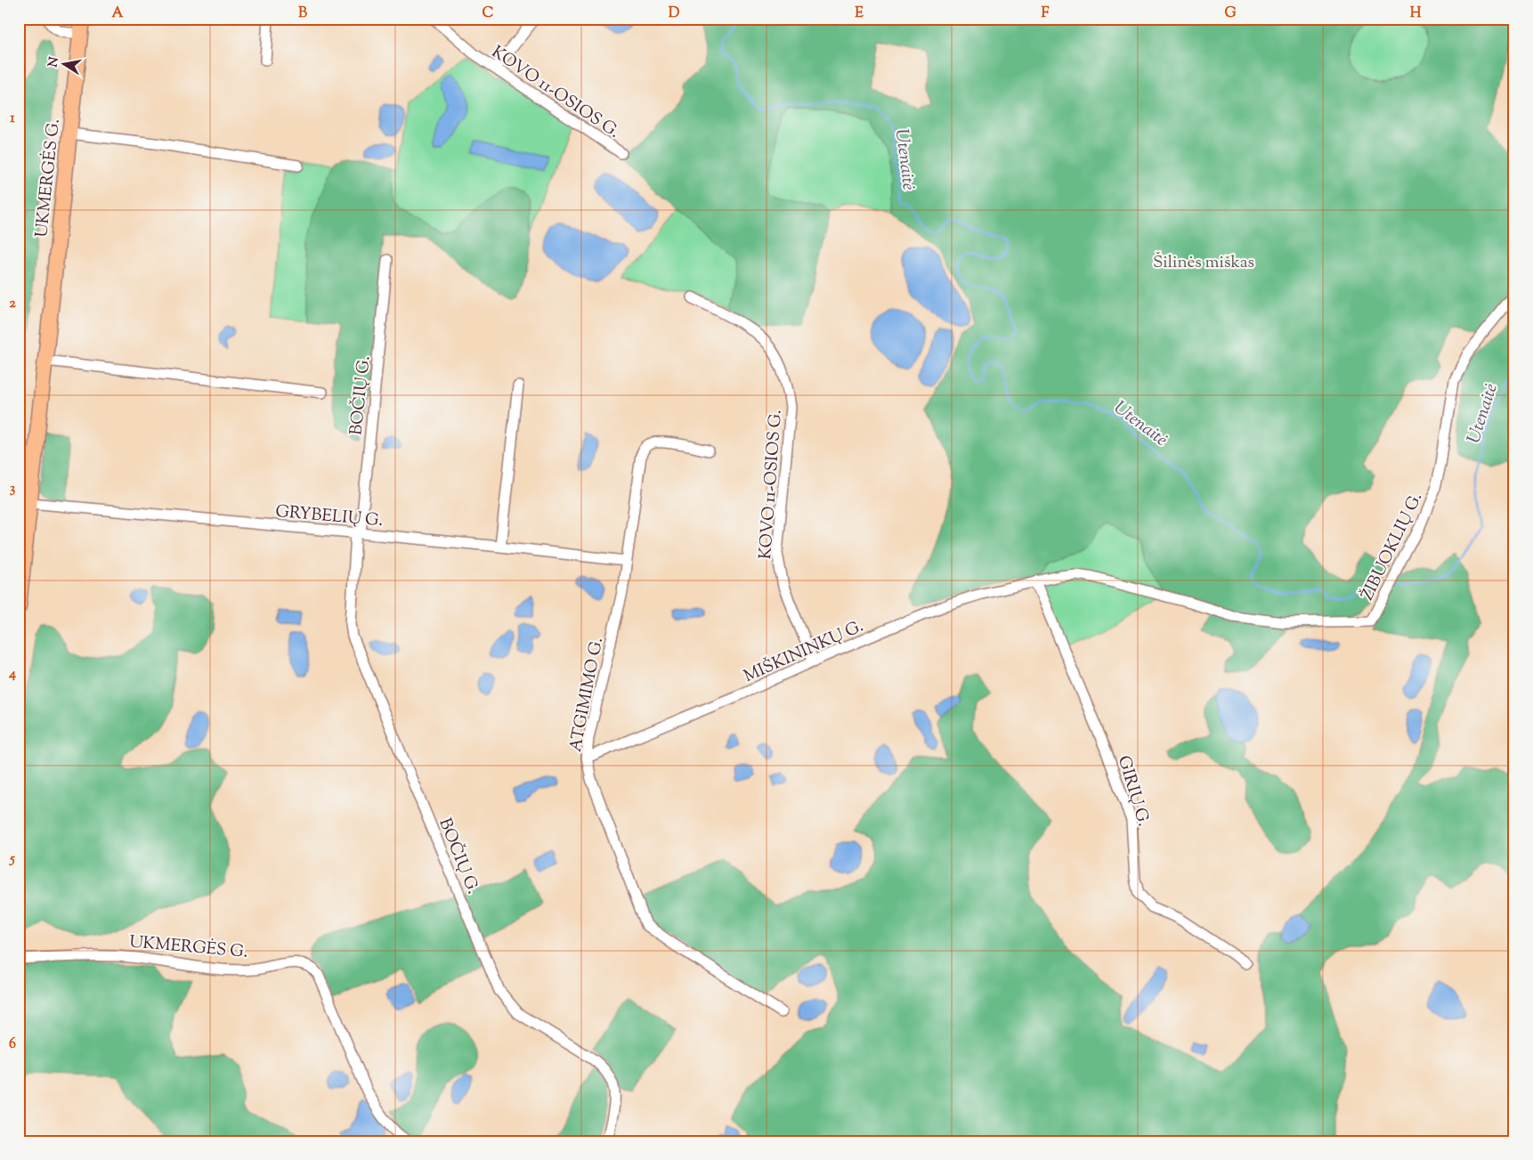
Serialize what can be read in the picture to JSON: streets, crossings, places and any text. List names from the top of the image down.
{
  "streets": {
    "highway": ["UKMERGĖS G."],
    "street": [
      "KOVO 11-OSIOS G.",
      "BOČIŲ G.",
      "GRYBELIŲ G.",
      "ŽIBUOKLIŲ G.",
      "MIŠKININKŲ G.",
      "ATGIMIMO G.",
      "GIRIŲ G."
    ]
  },
  "crossings": [
    ["KOVO 11-OSIOS G.", "MIŠKININKŲ G."],
    ["UKMERGĖS G.", "GRYBELIŲ G."],
    ["BOČIŲ G.", "GRYBELIŲ G."],
    ["GRYBELIŲ G.", "ATGIMIMO G."],
    ["ŽIBUOKLIŲ G.", "MIŠKININKŲ G."],
    ["ŽIBUOKLIŲ G.", "GIRIŲ G."],
    ["MIŠKININKŲ G.", "ATGIMIMO G."],
    ["MIŠKININKŲ G.", "GIRIŲ G."]
  ],
  "water": ["Utenaitė"],
  "parks": ["Šilinės miškas"],
  "north": "left",
  "grid": {
    "columns": [
      "A",
      "B",
      "C",
      "D",
      "E",
      "F",
      "G",
      "H"
    ],
    "rows": [
      "1",
      "2",
      "3",
      "4",
      "5",
      "6"
    ]
  }
}
